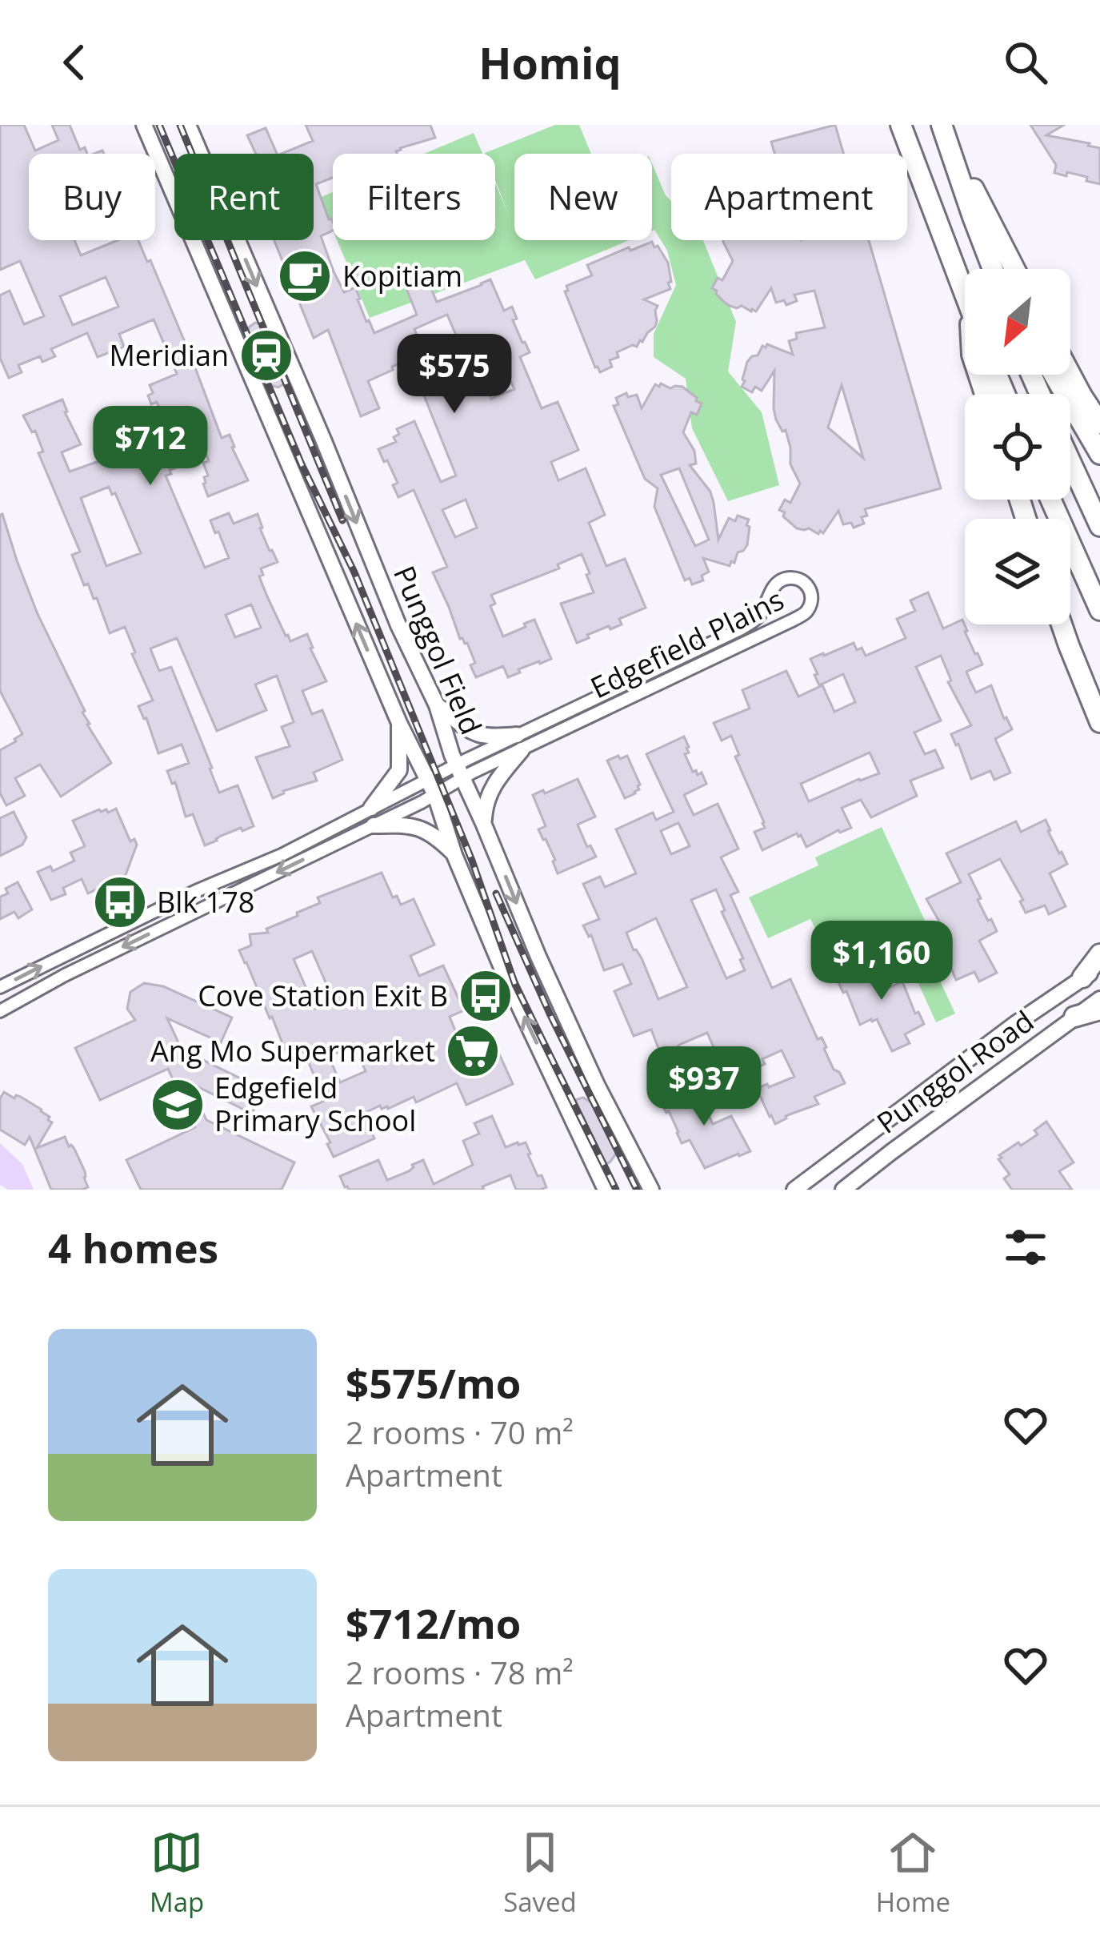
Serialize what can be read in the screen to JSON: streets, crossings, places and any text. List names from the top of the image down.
{
  "streets": {
    "street": ["Edgefield Plains", "Punggol Field", "Punggol Road"]
  },
  "crossings": [
    ["Edgefield Plains", "Punggol Field"]
  ],
  "places": {
    "cafe": ["Kopitiam"],
    "station": ["Meridian"],
    "bus stop": ["Blk 178", "Cove Station Exit B"],
    "supermarket": ["Ang Mo Supermarket"],
    "school or university": ["Edgefield Primary School"]
  },
  "north": "bottom left",
  "page": {
    "header": "Homiq",
    "chip": [
      "Buy",
      "Rent",
      "Filters",
      "New",
      "Apartment"
    ],
    "price": [
      "$575",
      "$712",
      "$1,160",
      "$937"
    ],
    "heading": "4 homes",
    "list": [
      {
        "name": "$575/mo",
        "note": "2 rooms · 70 m² · Apartment"
      },
      {
        "name": "$712/mo",
        "note": "2 rooms · 78 m² · Apartment"
      }
    ],
    "tabs": ["Map", "Saved", "Home"]
  }
}
